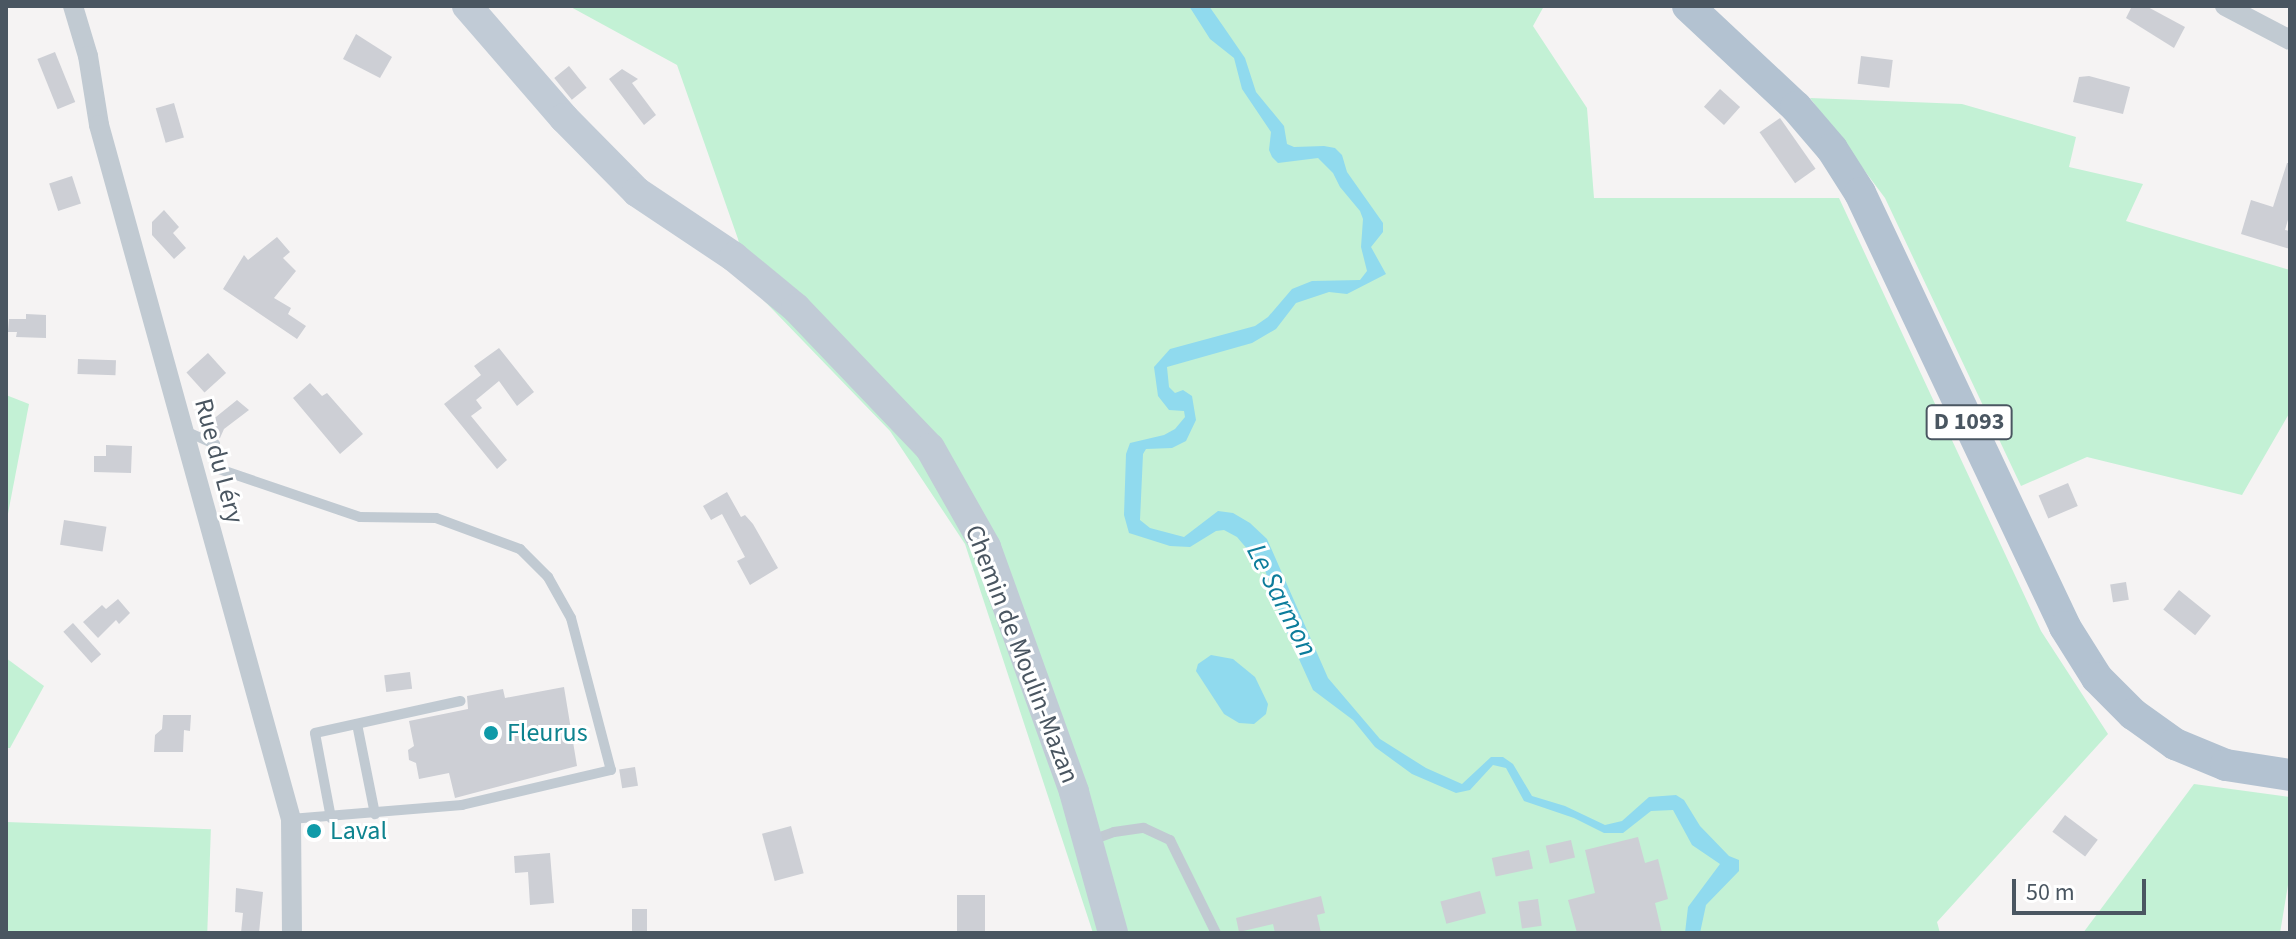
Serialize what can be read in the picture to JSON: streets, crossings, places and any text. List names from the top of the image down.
{
  "streets": {
    "main road": ["D 1093"],
    "street": ["Rue du Léry", "Chemin de Moulin-Mazan"]
  },
  "water": ["Le Sarmon"],
  "places": ["Fleurus", "Laval"],
  "scale_bar": "50 m"
}
